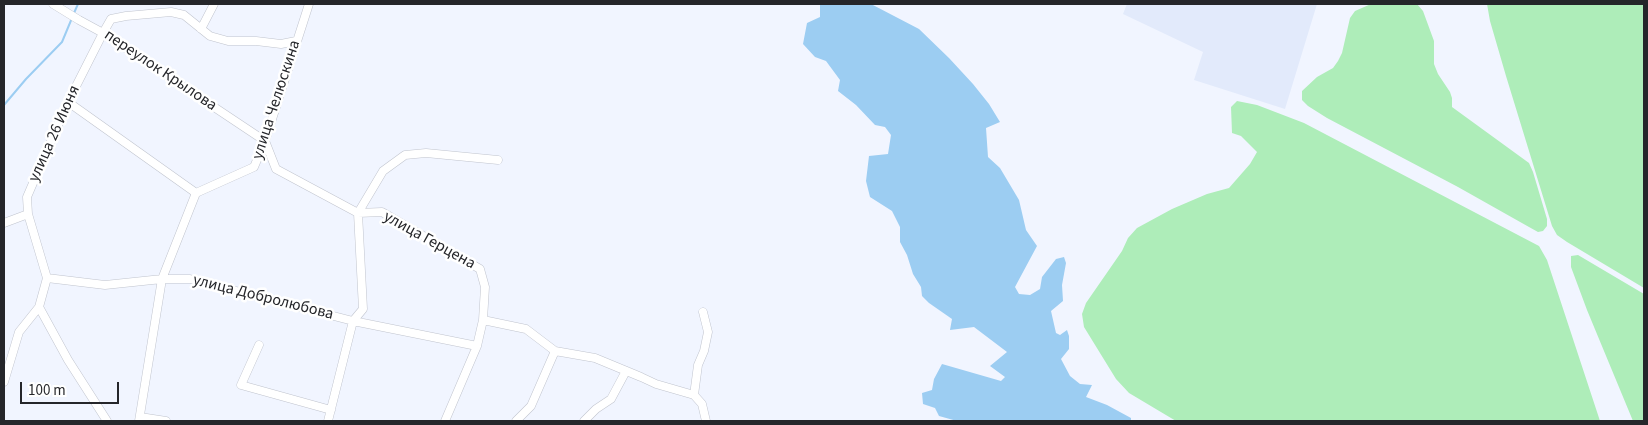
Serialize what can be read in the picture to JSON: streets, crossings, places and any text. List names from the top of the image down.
{
  "streets": {
    "street": [
      "переулок Крылова",
      "улица Челюскина",
      "улица 26 Июня",
      "улица Герцена",
      "улица Добролюбова"
    ]
  },
  "crossings": [
    ["переулок Крылова", "улица Челюскина"],
    ["переулок Крылова", "улица 26 Июня"],
    ["улица Герцена", "улица Добролюбова"]
  ],
  "scale_bar": "100 m"
}
